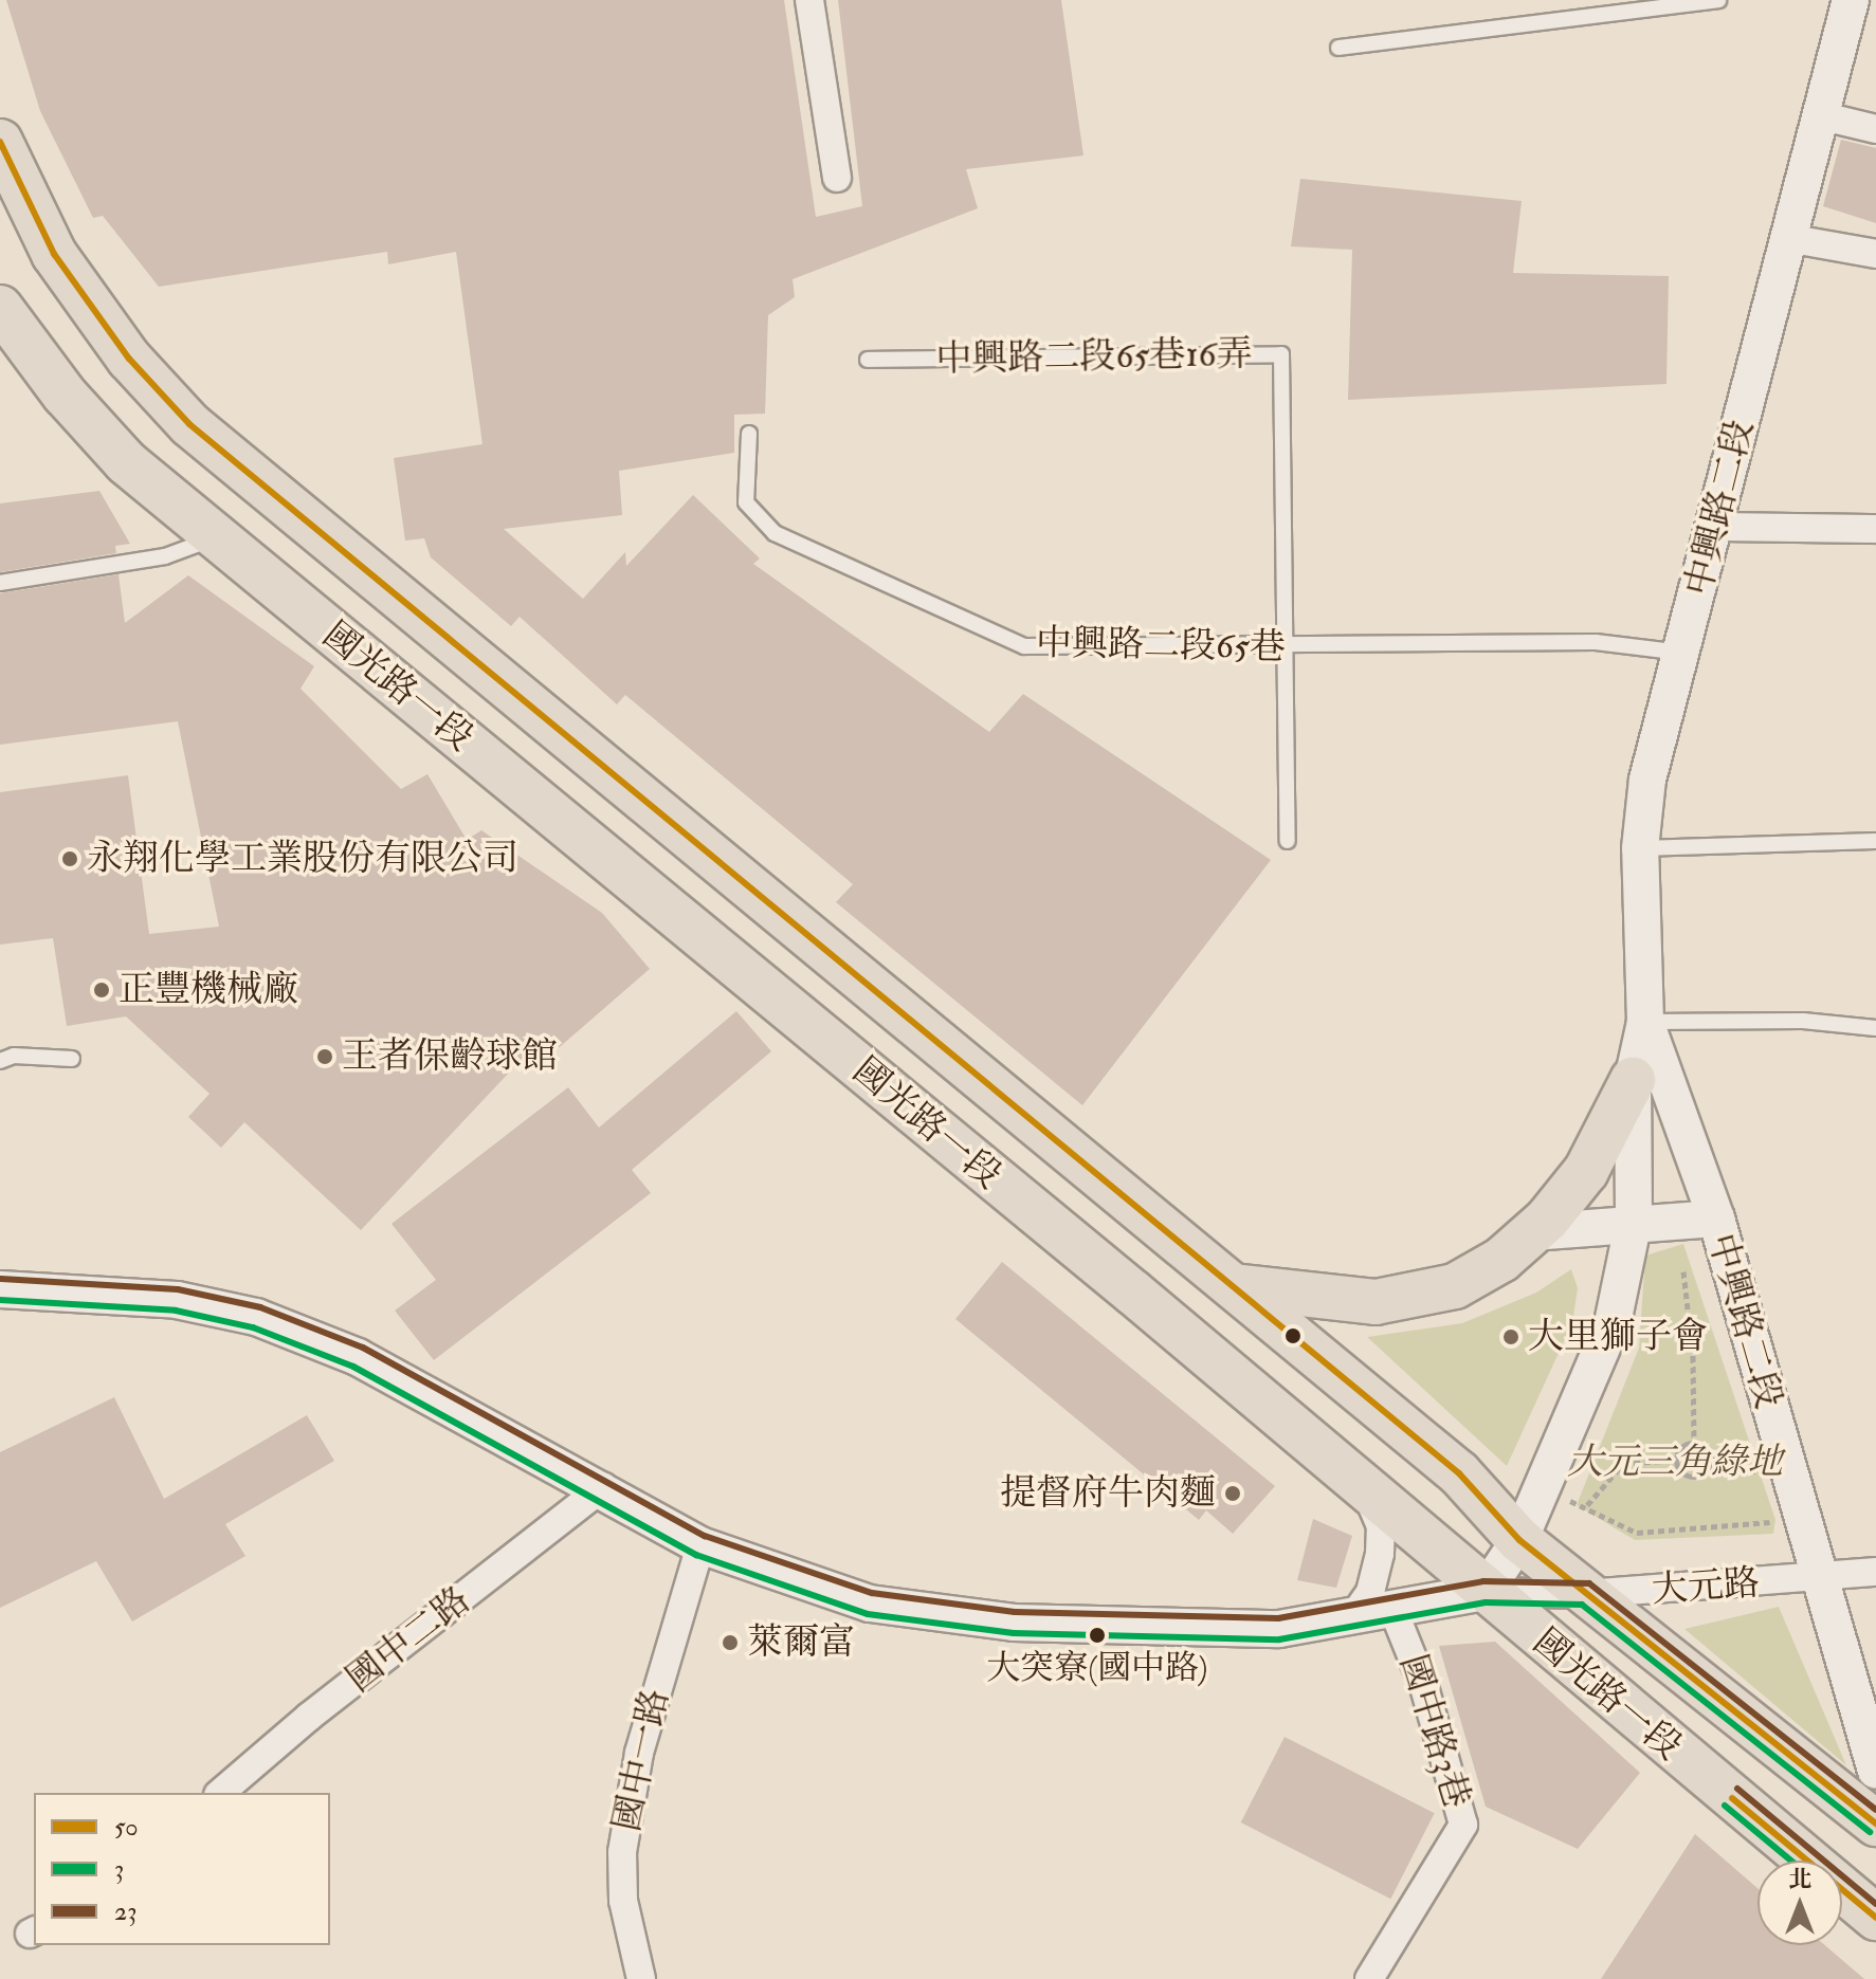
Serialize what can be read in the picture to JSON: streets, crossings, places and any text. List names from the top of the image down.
{
  "streets": {
    "main road": ["國光路一段"],
    "street": [
      "中興路二段",
      "大元路",
      "國中二路",
      "國中路3巷",
      "國中一路"
    ],
    "lane": ["中興路二段65巷16弄", "中興路二段65巷"]
  },
  "crossings": [
    ["中興路二段65巷16弄", "中興路二段65巷"],
    ["中興路二段", "中興路二段65巷"],
    ["中興路二段", "國光路一段"],
    ["中興路二段", "大元路"],
    ["國光路一段", "大元路"]
  ],
  "parks": ["大元三角綠地"],
  "places": [
    "永翔化學工業股份有限公司",
    "正豐機械廠",
    "王者保齡球館",
    "大里獅子會",
    "提督府牛肉麵",
    "大突寮(國中路)",
    "萊爾富"
  ],
  "lines": ["transit line 50", "transit line 23", "transit line 3"],
  "legend": ["50", "3", "23"],
  "north": "top"
}
